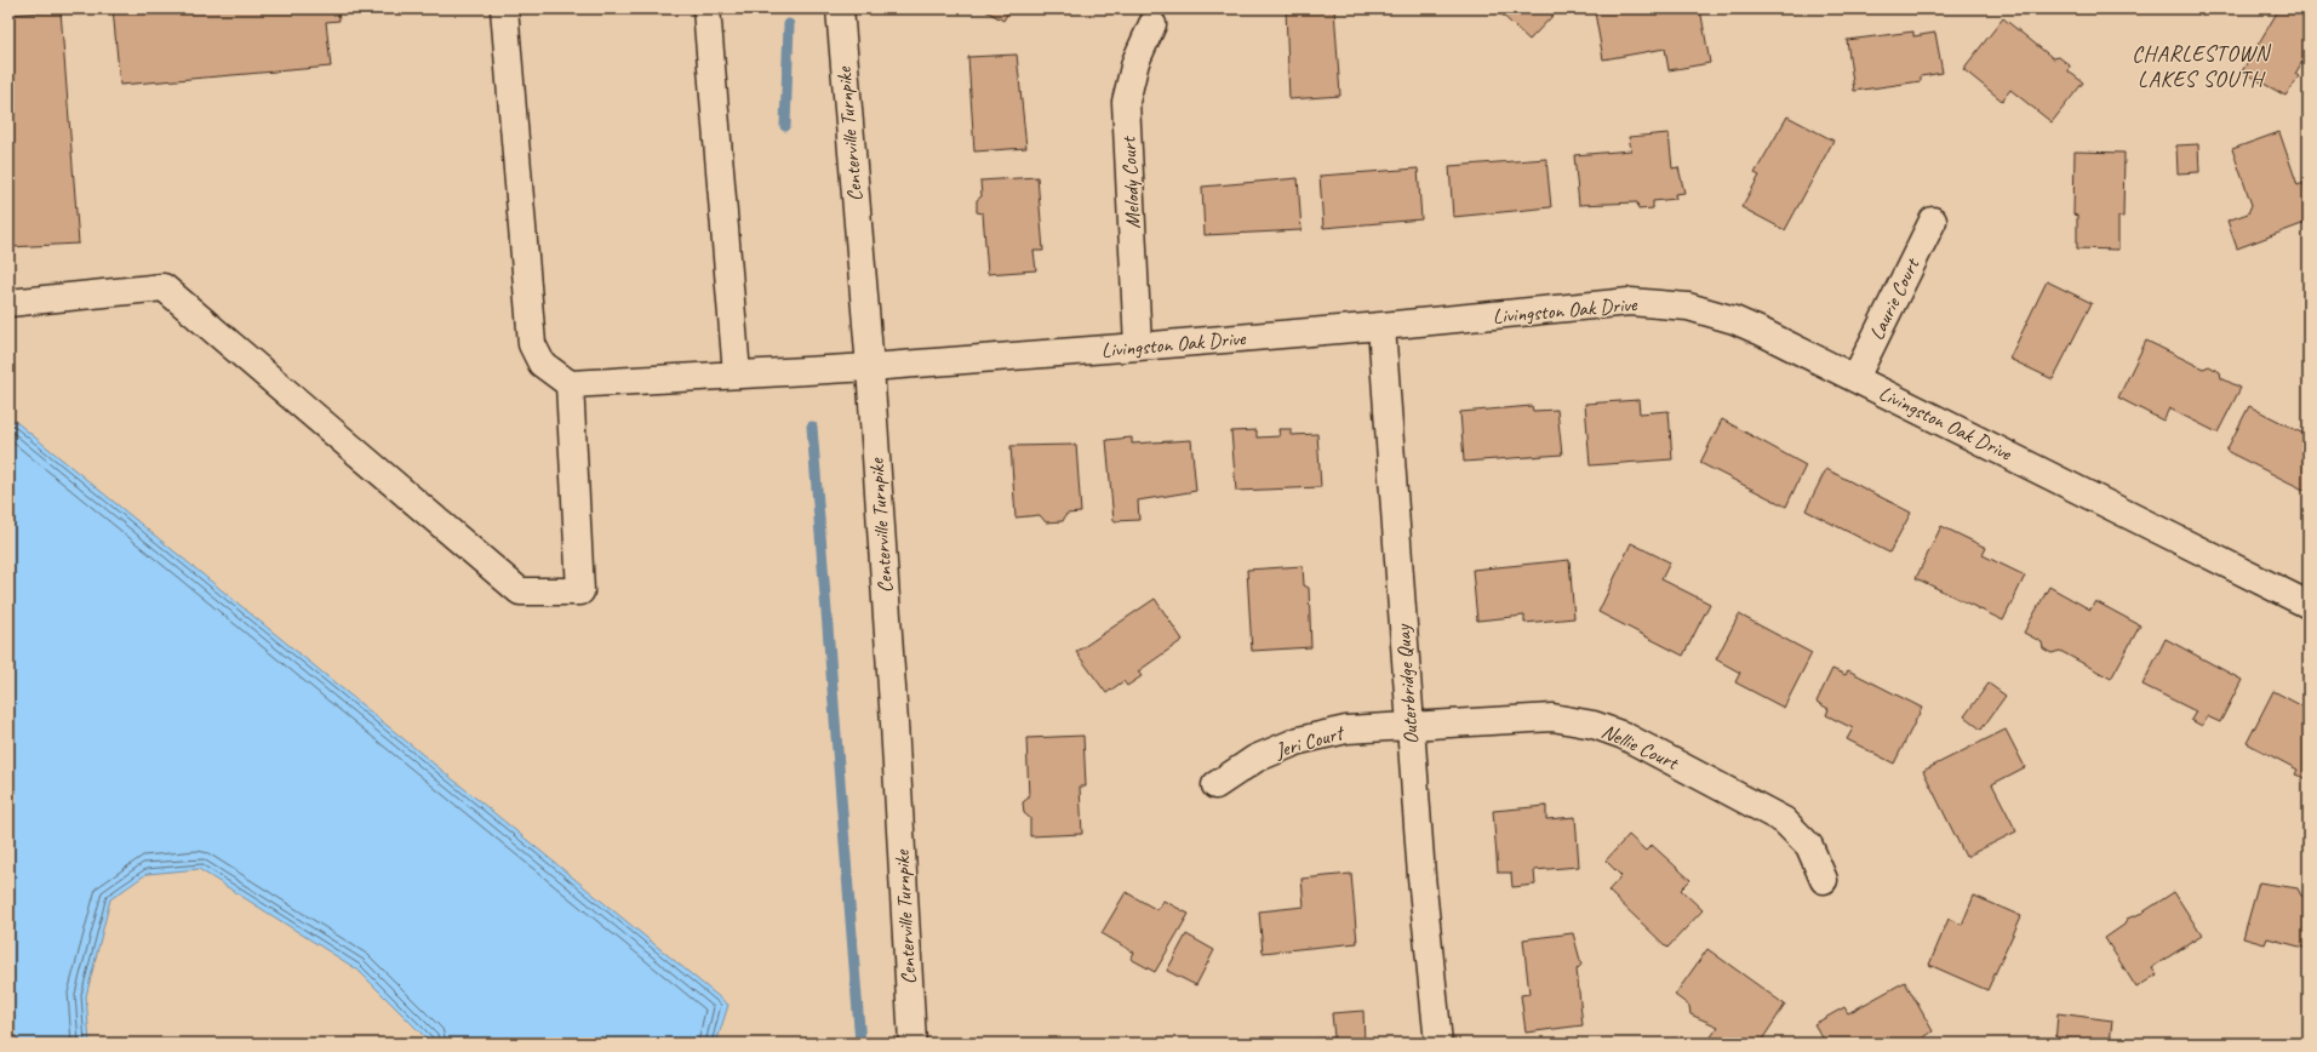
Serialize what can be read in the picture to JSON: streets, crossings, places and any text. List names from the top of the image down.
{
  "streets": {
    "street": [
      "Centerville Turnpike",
      "Melody Court",
      "Laurie Court",
      "Livingston Oak Drive",
      "Outerbridge Quay",
      "Jeri Court",
      "Nellie Court"
    ]
  },
  "crossings": [
    ["Centerville Turnpike", "Livingston Oak Drive"],
    ["Melody Court", "Livingston Oak Drive"],
    ["Laurie Court", "Livingston Oak Drive"],
    ["Livingston Oak Drive", "Outerbridge Quay"],
    ["Outerbridge Quay", "Jeri Court"],
    ["Outerbridge Quay", "Nellie Court"],
    ["Jeri Court", "Nellie Court"]
  ],
  "districts": ["CHARLESTOWN LAKES SOUTH"]
}
